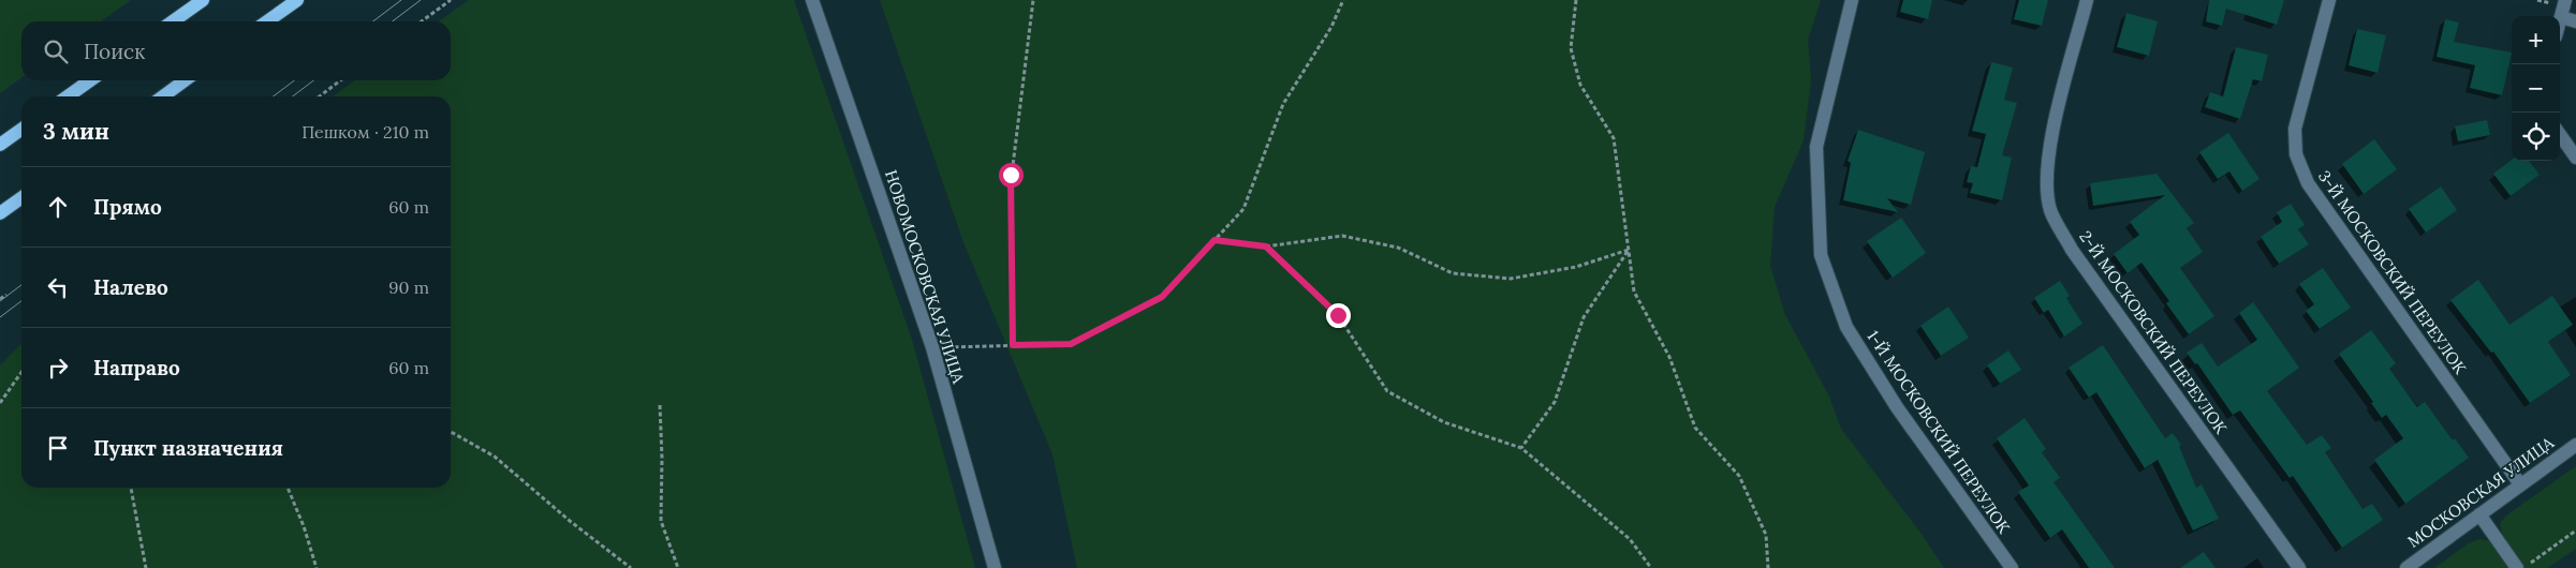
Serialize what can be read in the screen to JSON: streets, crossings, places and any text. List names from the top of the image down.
{
  "streets": {
    "street": [
      "3-Й МОСКОВСКИЙ ПЕРЕУЛОК",
      "НОВОМОСКОВСКАЯ УЛИЦА",
      "2-Й МОСКОВСКИЙ ПЕРЕУЛОК",
      "1-Й МОСКОВСКИЙ ПЕРЕУЛОК",
      "МОСКОВСКАЯ УЛИЦА"
    ]
  },
  "crossings": [
    ["3-Й МОСКОВСКИЙ ПЕРЕУЛОК", "МОСКОВСКАЯ УЛИЦА"]
  ],
  "page": {
    "map_buttons": ["+", "−"],
    "search": "Поиск",
    "heading": ["3 мин", "Пешком · 210 m"],
    "list": [
      ["Прямо", "60 m"],
      ["Налево", "90 m"],
      ["Направо", "60 m"],
      "Пункт назначения"
    ]
  }
}
